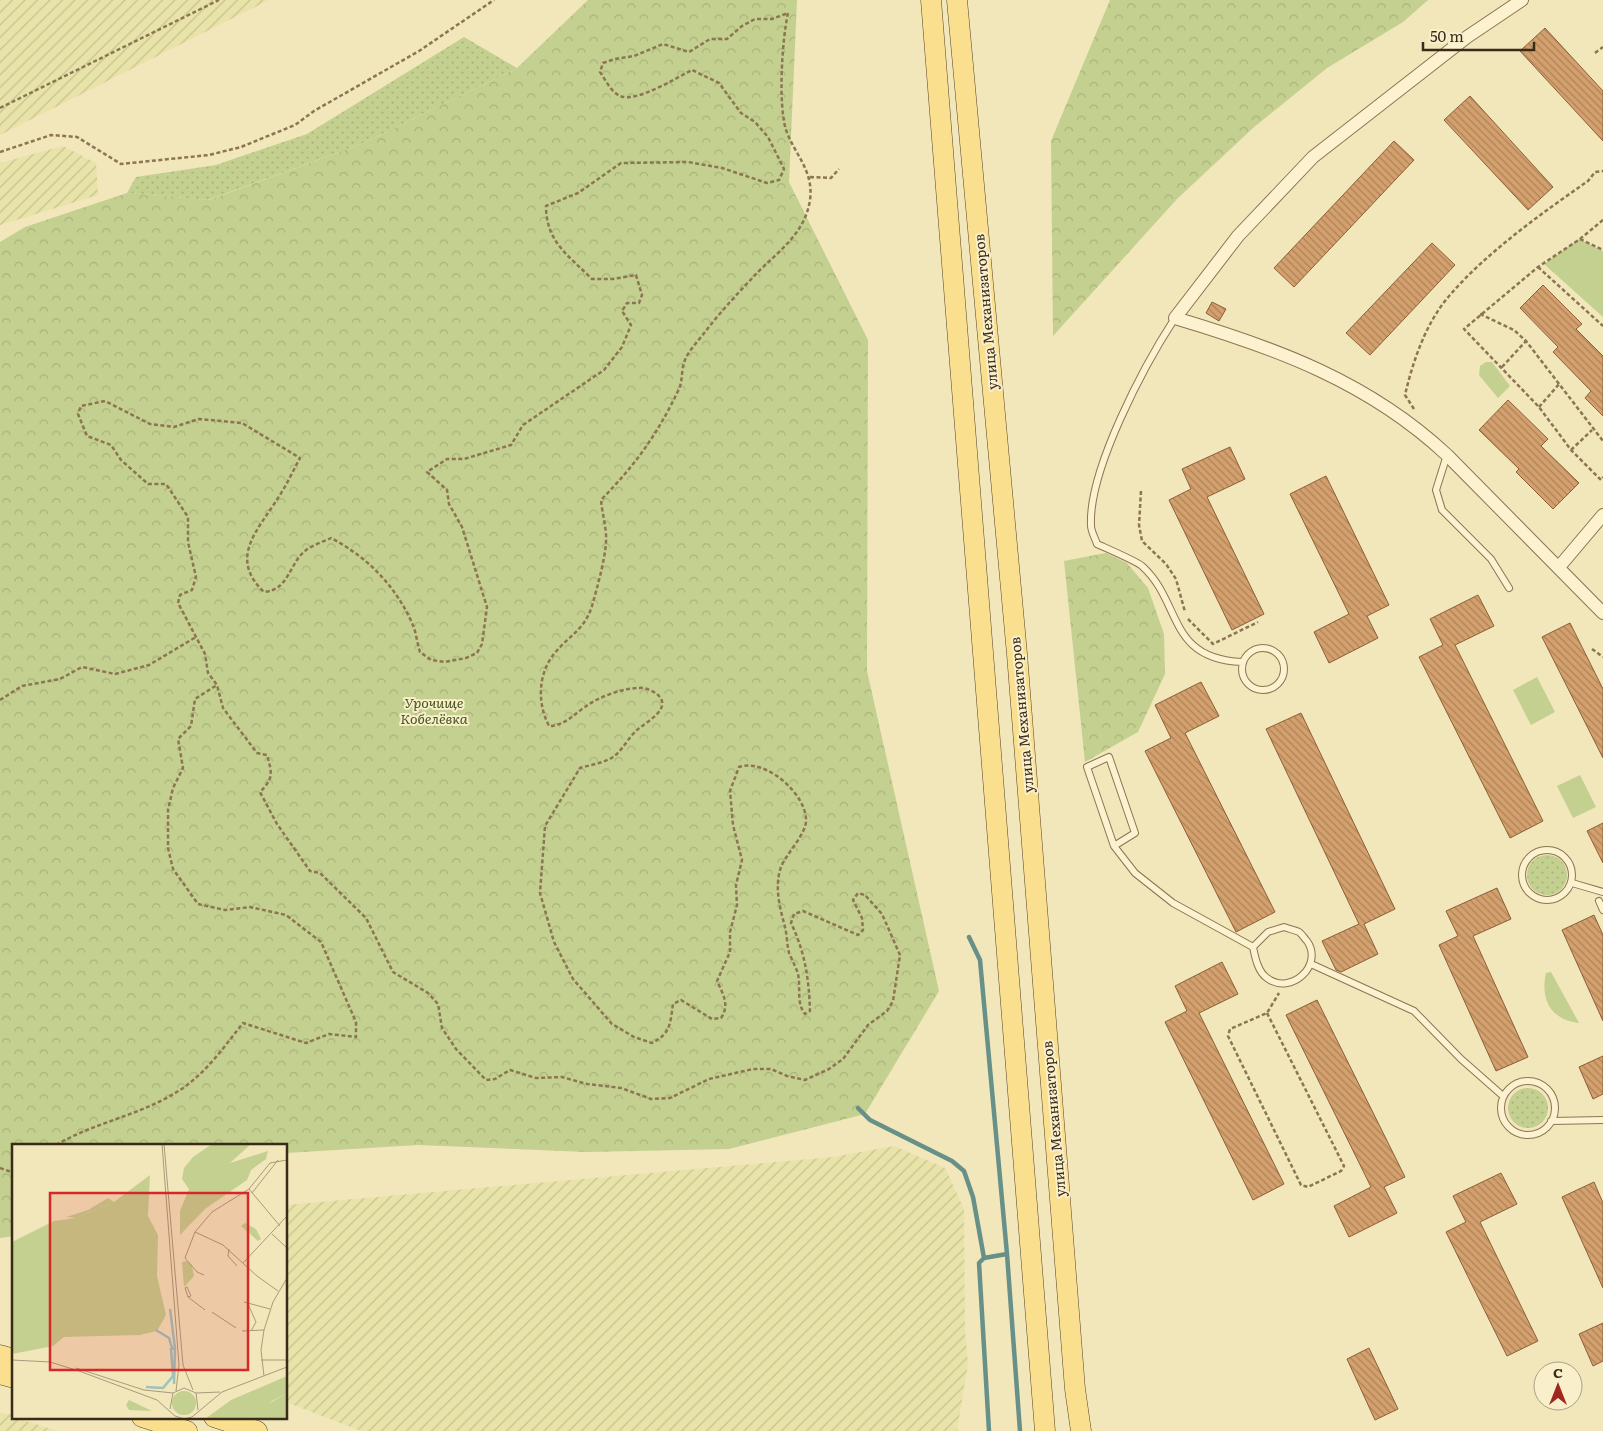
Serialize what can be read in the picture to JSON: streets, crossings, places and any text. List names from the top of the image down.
{
  "streets": {
    "main road": ["улица Механизаторов"]
  },
  "parks": ["Урочище Кобелёвка"],
  "scale_bar": "50 m",
  "north": "top"
}
